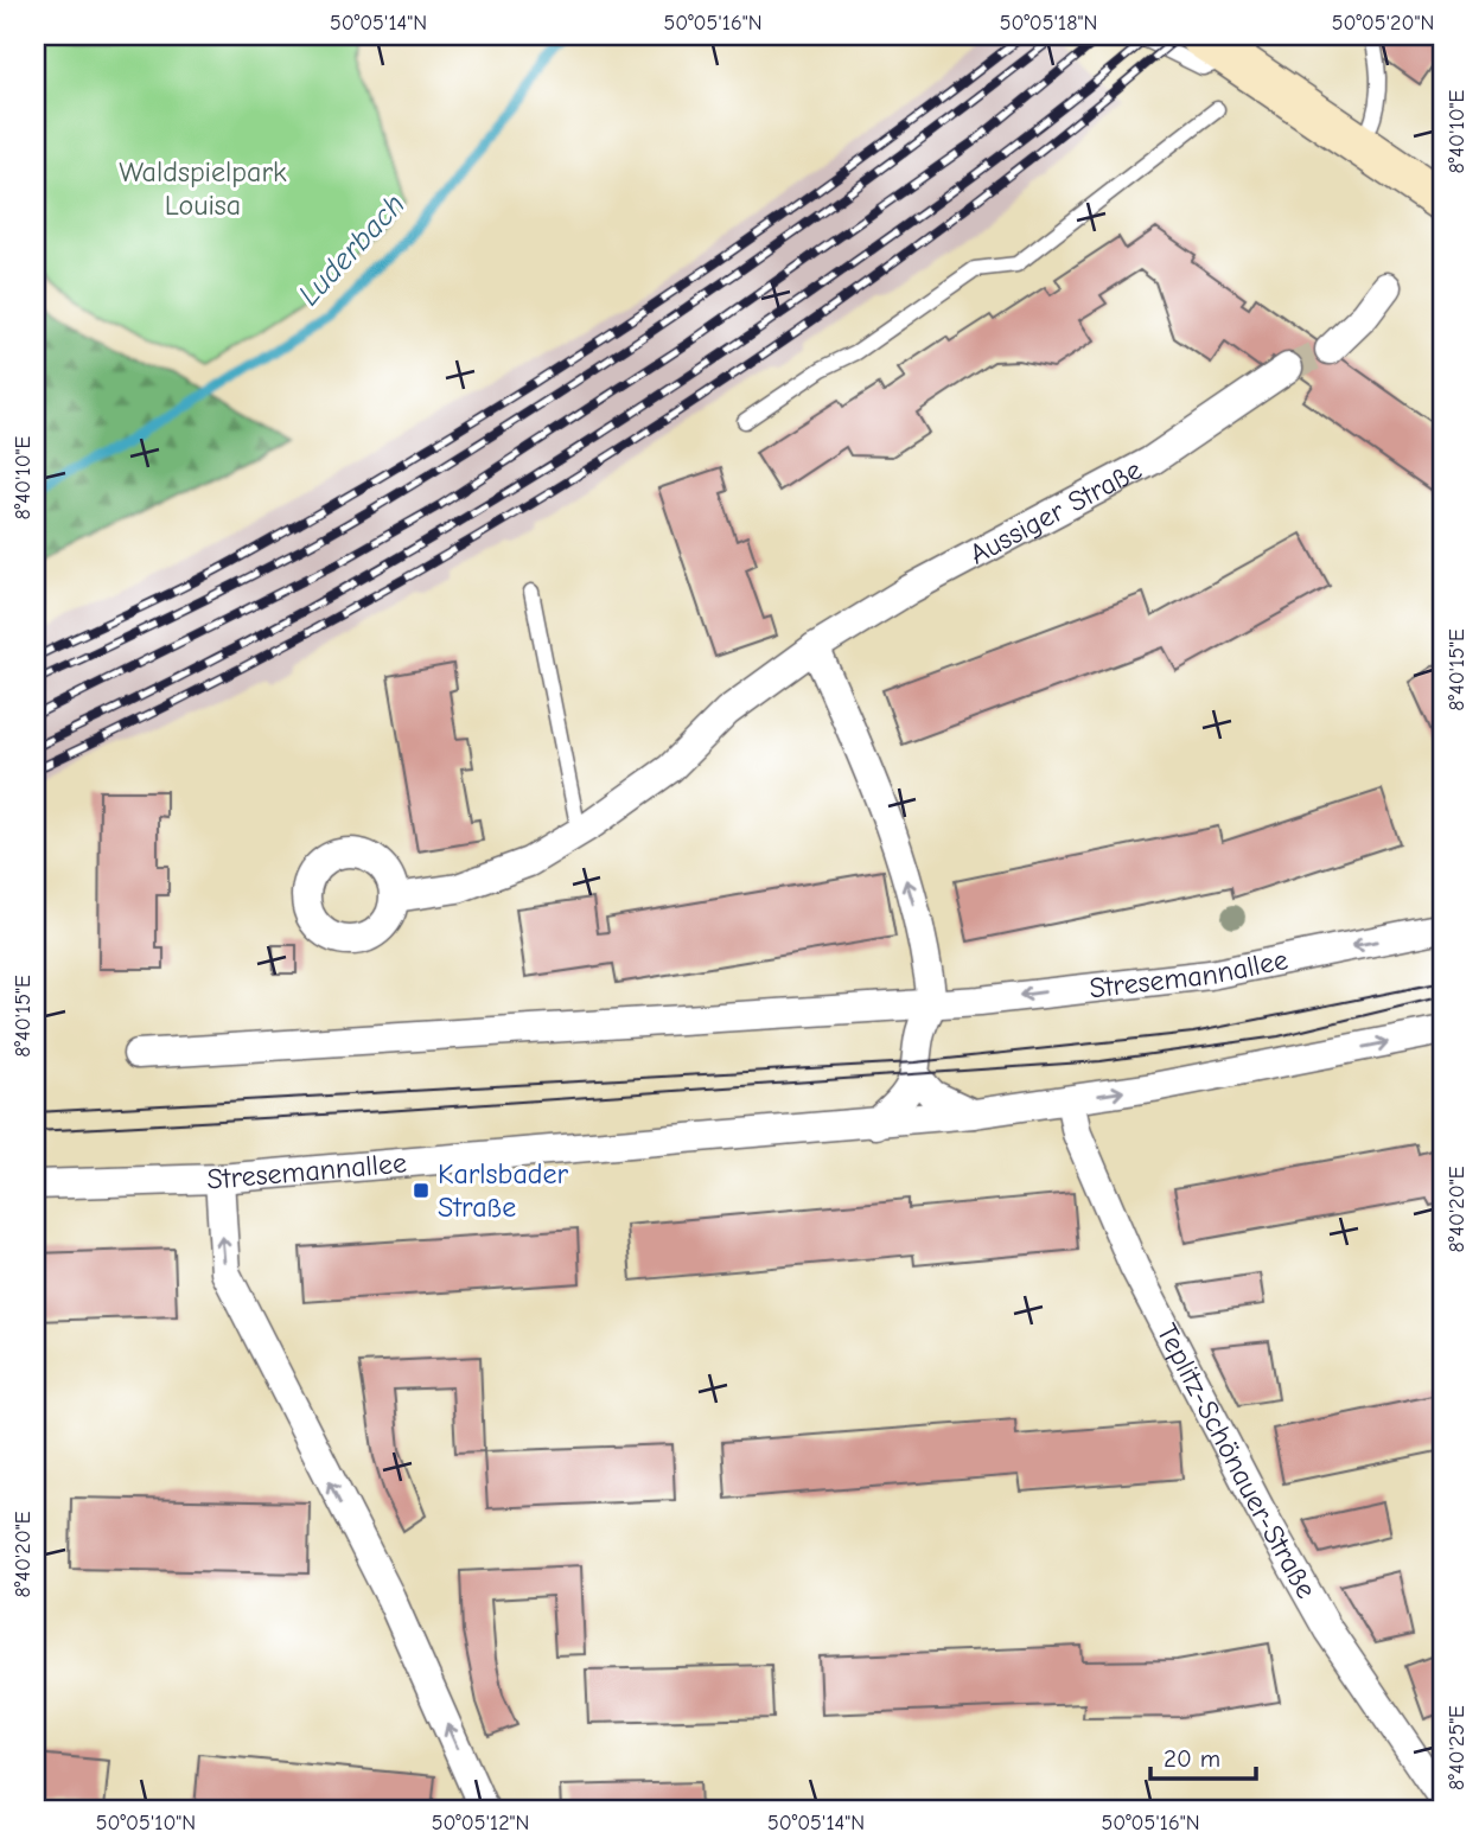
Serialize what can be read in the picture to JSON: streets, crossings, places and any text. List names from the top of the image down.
{
  "streets": {
    "street": ["Aussiger Straße", "Stresemannallee", "Teplitz-Schönauer-Straße"]
  },
  "crossings": [
    ["Stresemannallee", "Teplitz-Schönauer-Straße"]
  ],
  "water": ["Luderbach"],
  "parks": ["Waldspielpark Louisa"],
  "places": {
    "transit": ["Karlsbader Straße"]
  },
  "scale_bar": "20 m",
  "coordinates": [
    "50°05'14\"N",
    "50°05'16\"N",
    "50°05'18\"N",
    "50°05'20\"N",
    "8°40'10\"E",
    "8°40'15\"E",
    "8°40'20\"E",
    "8°40'25\"E",
    "50°05'10\"N",
    "50°05'12\"N"
  ]
}
